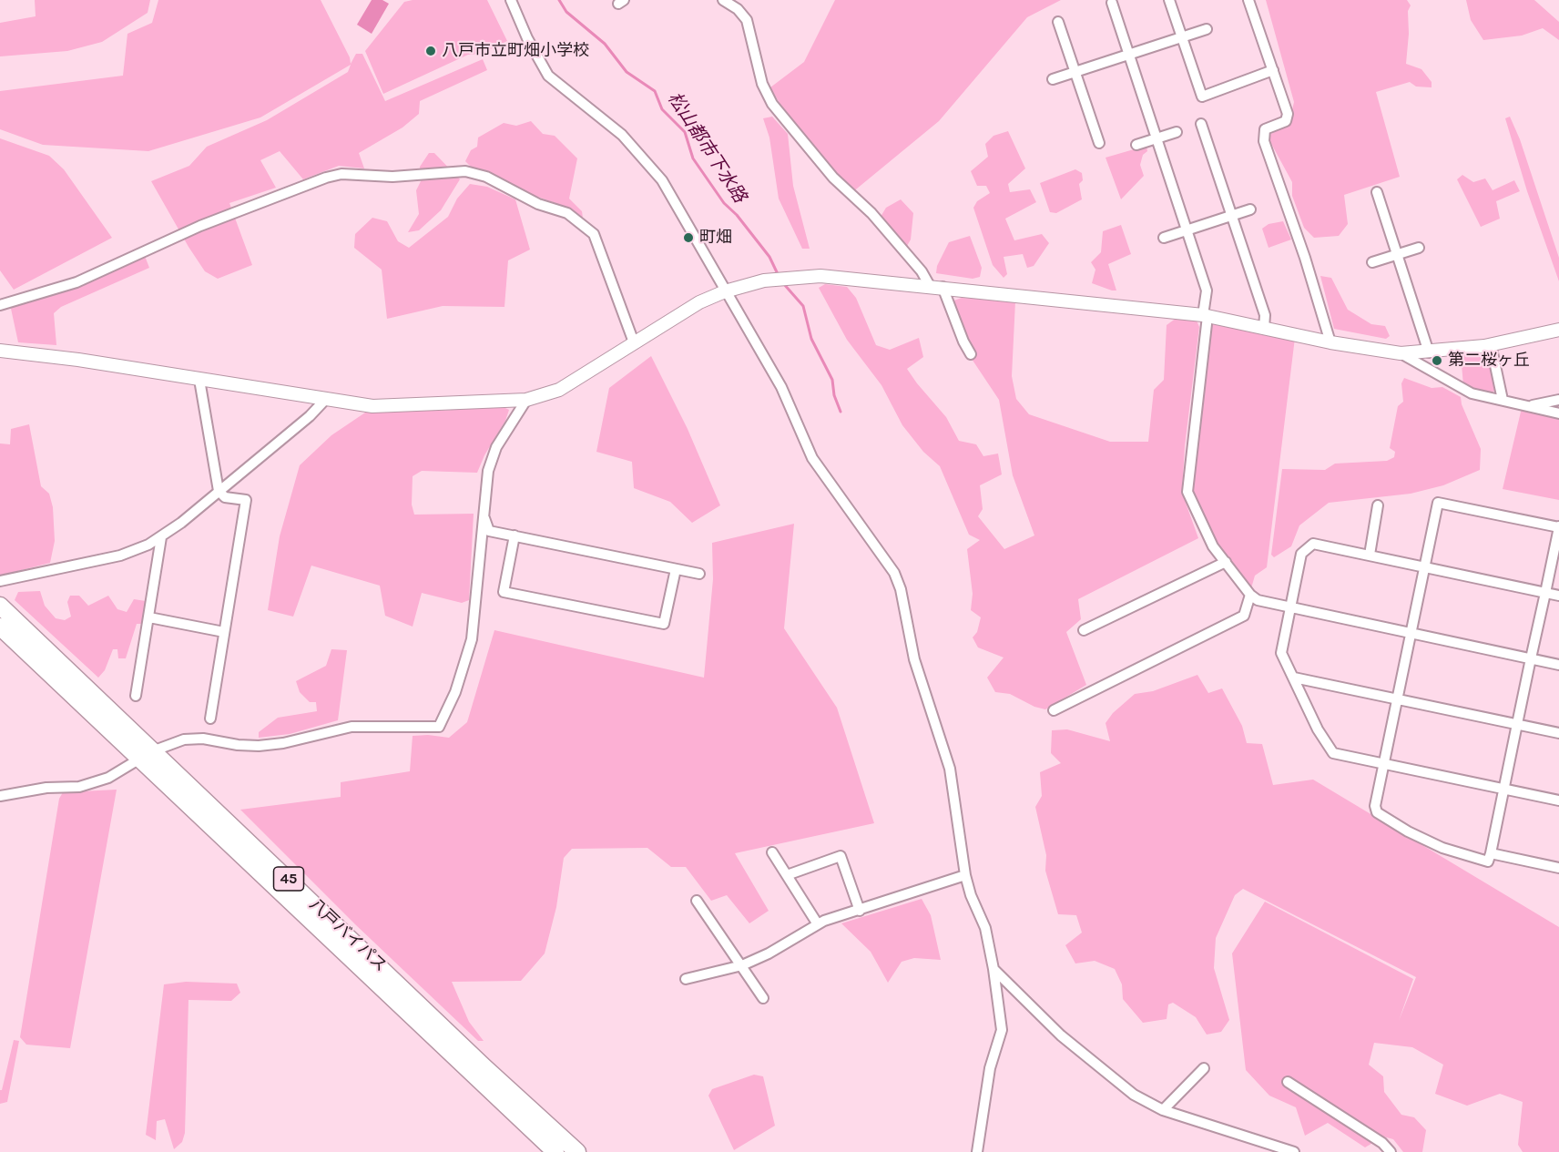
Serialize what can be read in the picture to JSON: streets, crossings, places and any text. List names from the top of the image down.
{
  "streets": {
    "highway": ["45", "八戸バイパス"]
  },
  "water": ["松山都市下水路"],
  "places": ["八戸市立町畑小学校", "町畑", "第二桜ヶ丘"]
}
